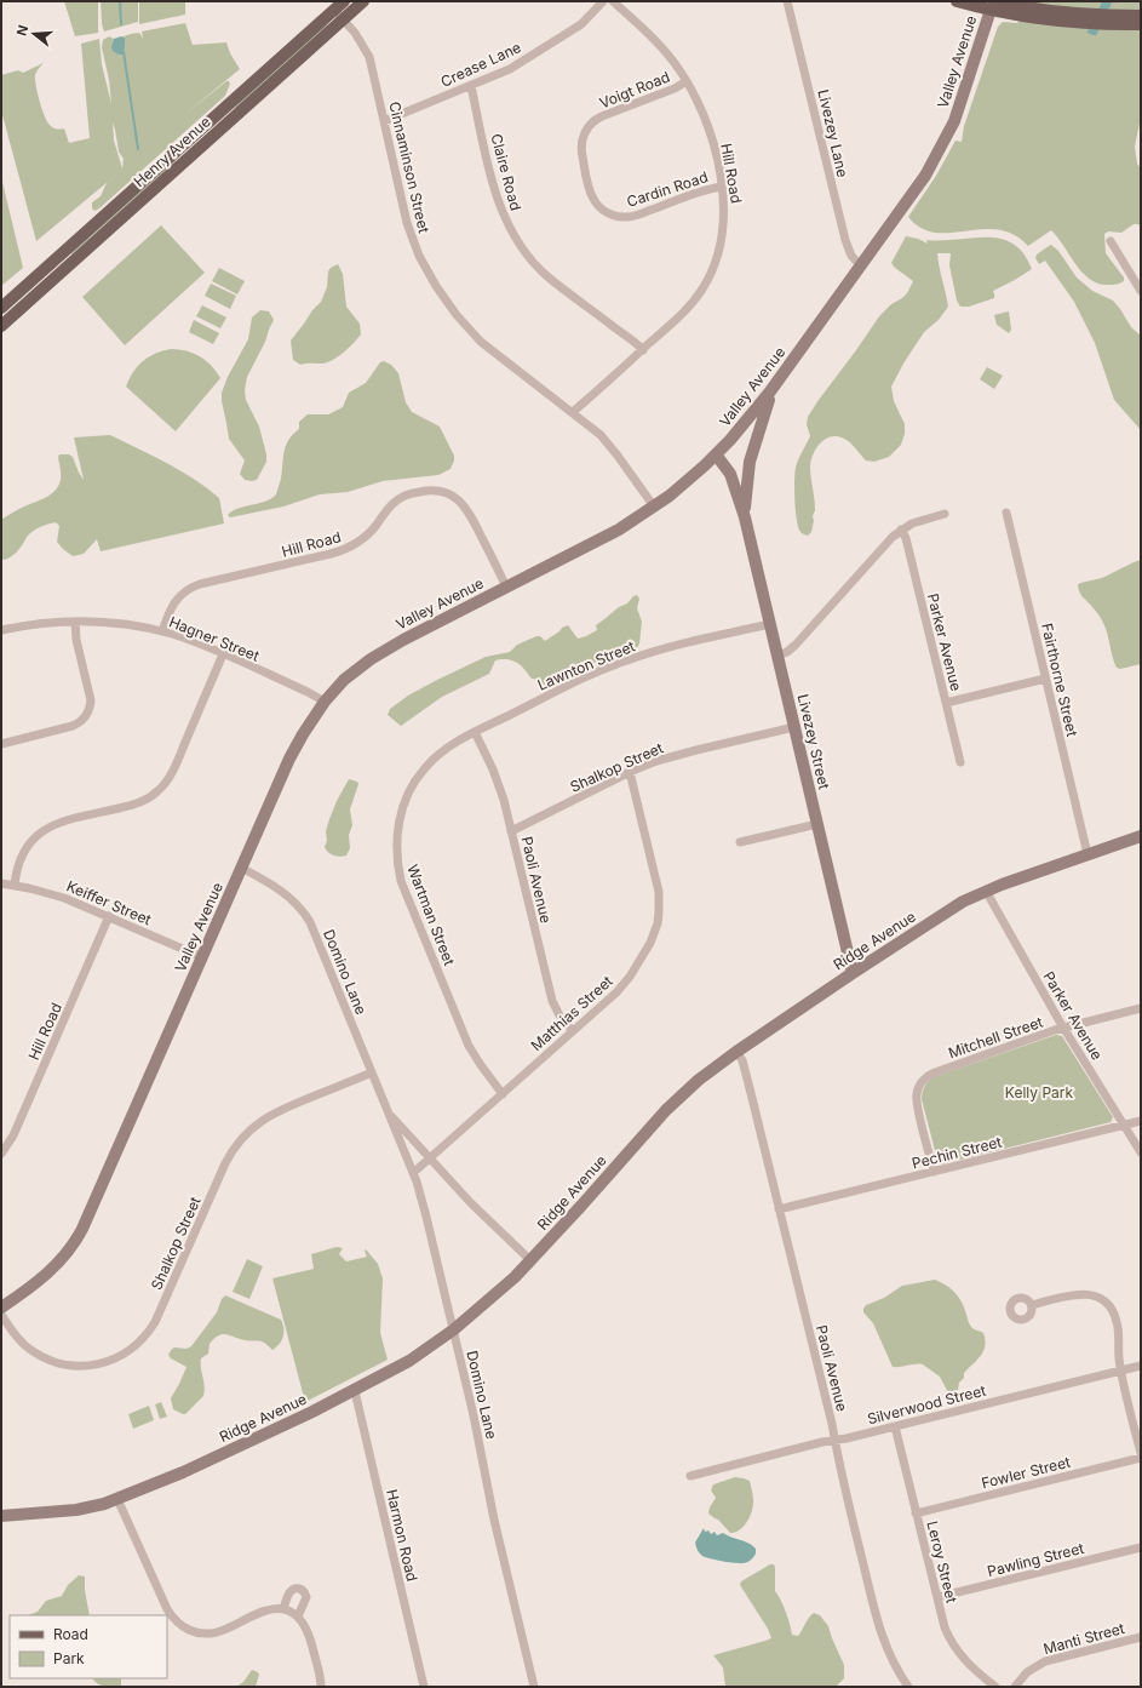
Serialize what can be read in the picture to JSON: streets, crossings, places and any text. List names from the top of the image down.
{
  "streets": {
    "main road": ["Henry Avenue"],
    "street": [
      "Valley Avenue",
      "Crease Lane",
      "Voigt Road",
      "Livezey Lane",
      "Cinnaminson Street",
      "Claire Road",
      "Hill Road",
      "Cardin Road",
      "Hagner Street",
      "Parker Avenue",
      "Lawnton Street",
      "Fairthorne Street",
      "Livezey Street",
      "Shalkop Street",
      "Paoli Avenue",
      "Keiffer Street",
      "Wartman Street",
      "Ridge Avenue",
      "Domino Lane",
      "Matthias Street",
      "Mitchell Street",
      "Pechin Street",
      "Silverwood Street",
      "Fowler Street",
      "Harmon Road",
      "Pawling Street",
      "Leroy Street",
      "Manti Street"
    ]
  },
  "crossings": [
    ["Valley Avenue", "Livezey Lane"],
    ["Valley Avenue", "Cinnaminson Street"],
    ["Valley Avenue", "Hill Road"],
    ["Valley Avenue", "Hagner Street"],
    ["Valley Avenue", "Livezey Street"],
    ["Valley Avenue", "Keiffer Street"],
    ["Valley Avenue", "Domino Lane"],
    ["Crease Lane", "Cinnaminson Street"],
    ["Crease Lane", "Claire Road"],
    ["Voigt Road", "Hill Road"],
    ["Voigt Road", "Cardin Road"],
    ["Henry Avenue", "Cinnaminson Street"],
    ["Cinnaminson Street", "Hill Road"],
    ["Claire Road", "Hill Road"],
    ["Hill Road", "Cardin Road"],
    ["Hill Road", "Hagner Street"],
    ["Hill Road", "Keiffer Street"],
    ["Parker Avenue", "Ridge Avenue"],
    ["Parker Avenue", "Mitchell Street"],
    ["Parker Avenue", "Pechin Street"],
    ["Lawnton Street", "Livezey Street"],
    ["Lawnton Street", "Paoli Avenue"],
    ["Lawnton Street", "Wartman Street"],
    ["Fairthorne Street", "Ridge Avenue"],
    ["Livezey Street", "Shalkop Street"],
    ["Livezey Street", "Ridge Avenue"],
    ["Shalkop Street", "Paoli Avenue"],
    ["Shalkop Street", "Domino Lane"],
    ["Shalkop Street", "Matthias Street"],
    ["Paoli Avenue", "Wartman Street"],
    ["Paoli Avenue", "Ridge Avenue"],
    ["Paoli Avenue", "Matthias Street"],
    ["Paoli Avenue", "Pechin Street"],
    ["Paoli Avenue", "Silverwood Street"],
    ["Wartman Street", "Matthias Street"],
    ["Ridge Avenue", "Domino Lane"],
    ["Ridge Avenue", "Harmon Road"],
    ["Domino Lane", "Matthias Street"],
    ["Mitchell Street", "Pechin Street"],
    ["Silverwood Street", "Leroy Street"],
    ["Fowler Street", "Leroy Street"],
    ["Pawling Street", "Leroy Street"]
  ],
  "parks": ["Kelly Park"],
  "legend": ["Road", "Park"],
  "north": "left"
}
